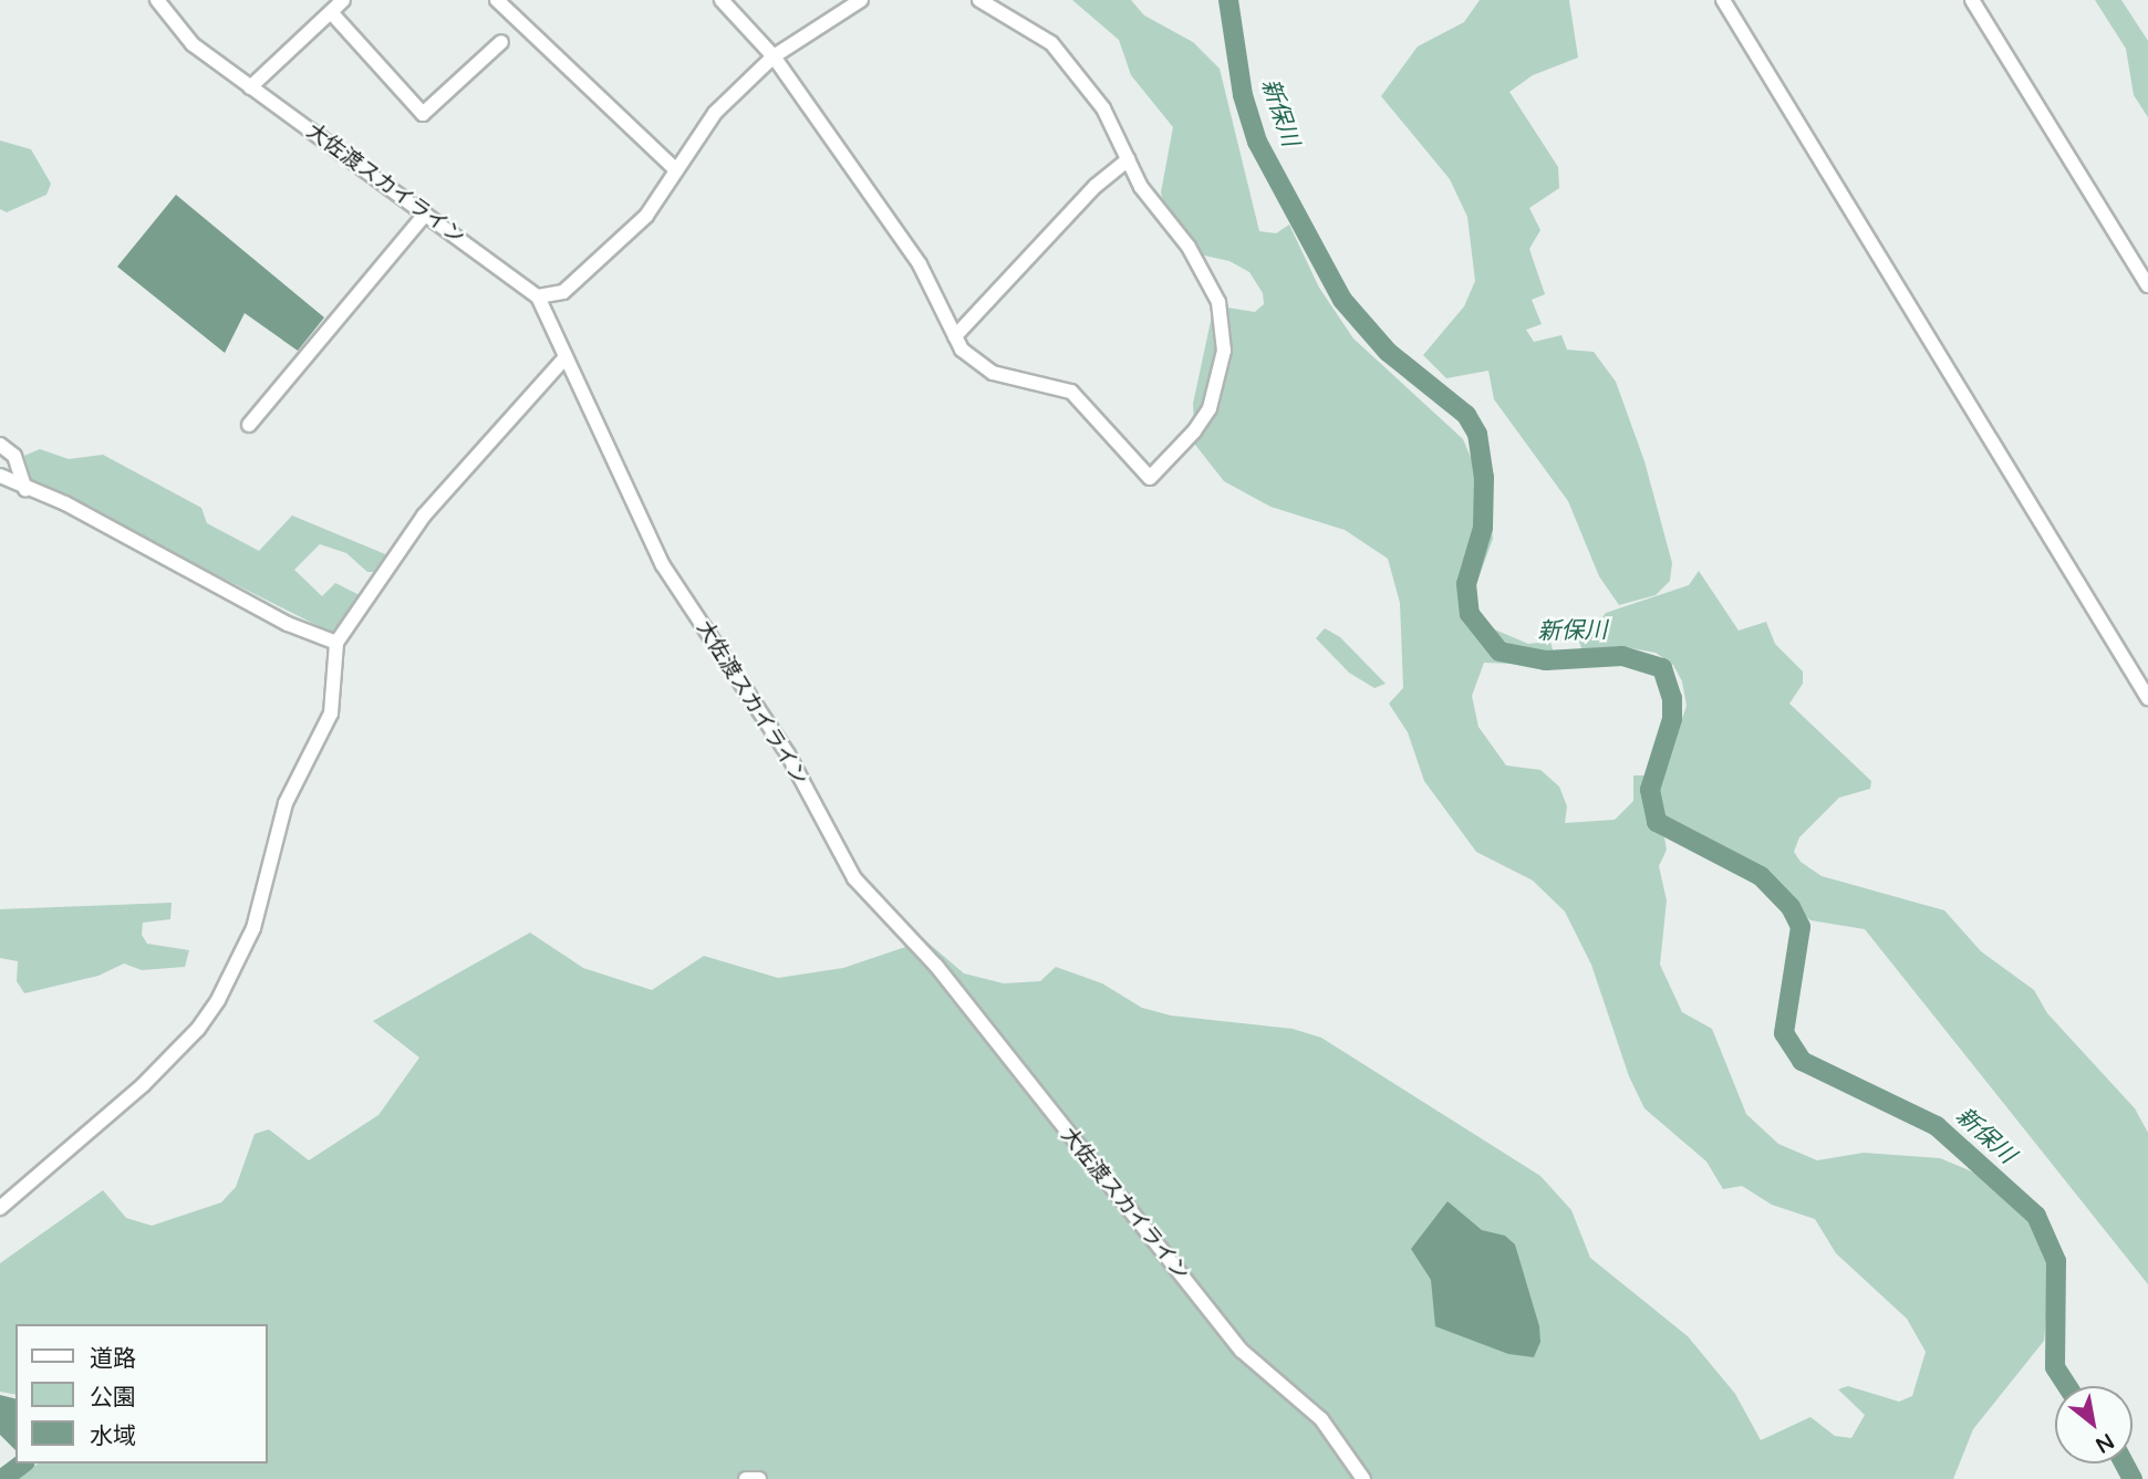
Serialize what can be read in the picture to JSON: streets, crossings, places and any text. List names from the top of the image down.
{
  "streets": {
    "street": ["大佐渡スカイライン"]
  },
  "water": ["新保川"],
  "legend": ["道路", "公園", "水域"],
  "north": "bottom right"
}
